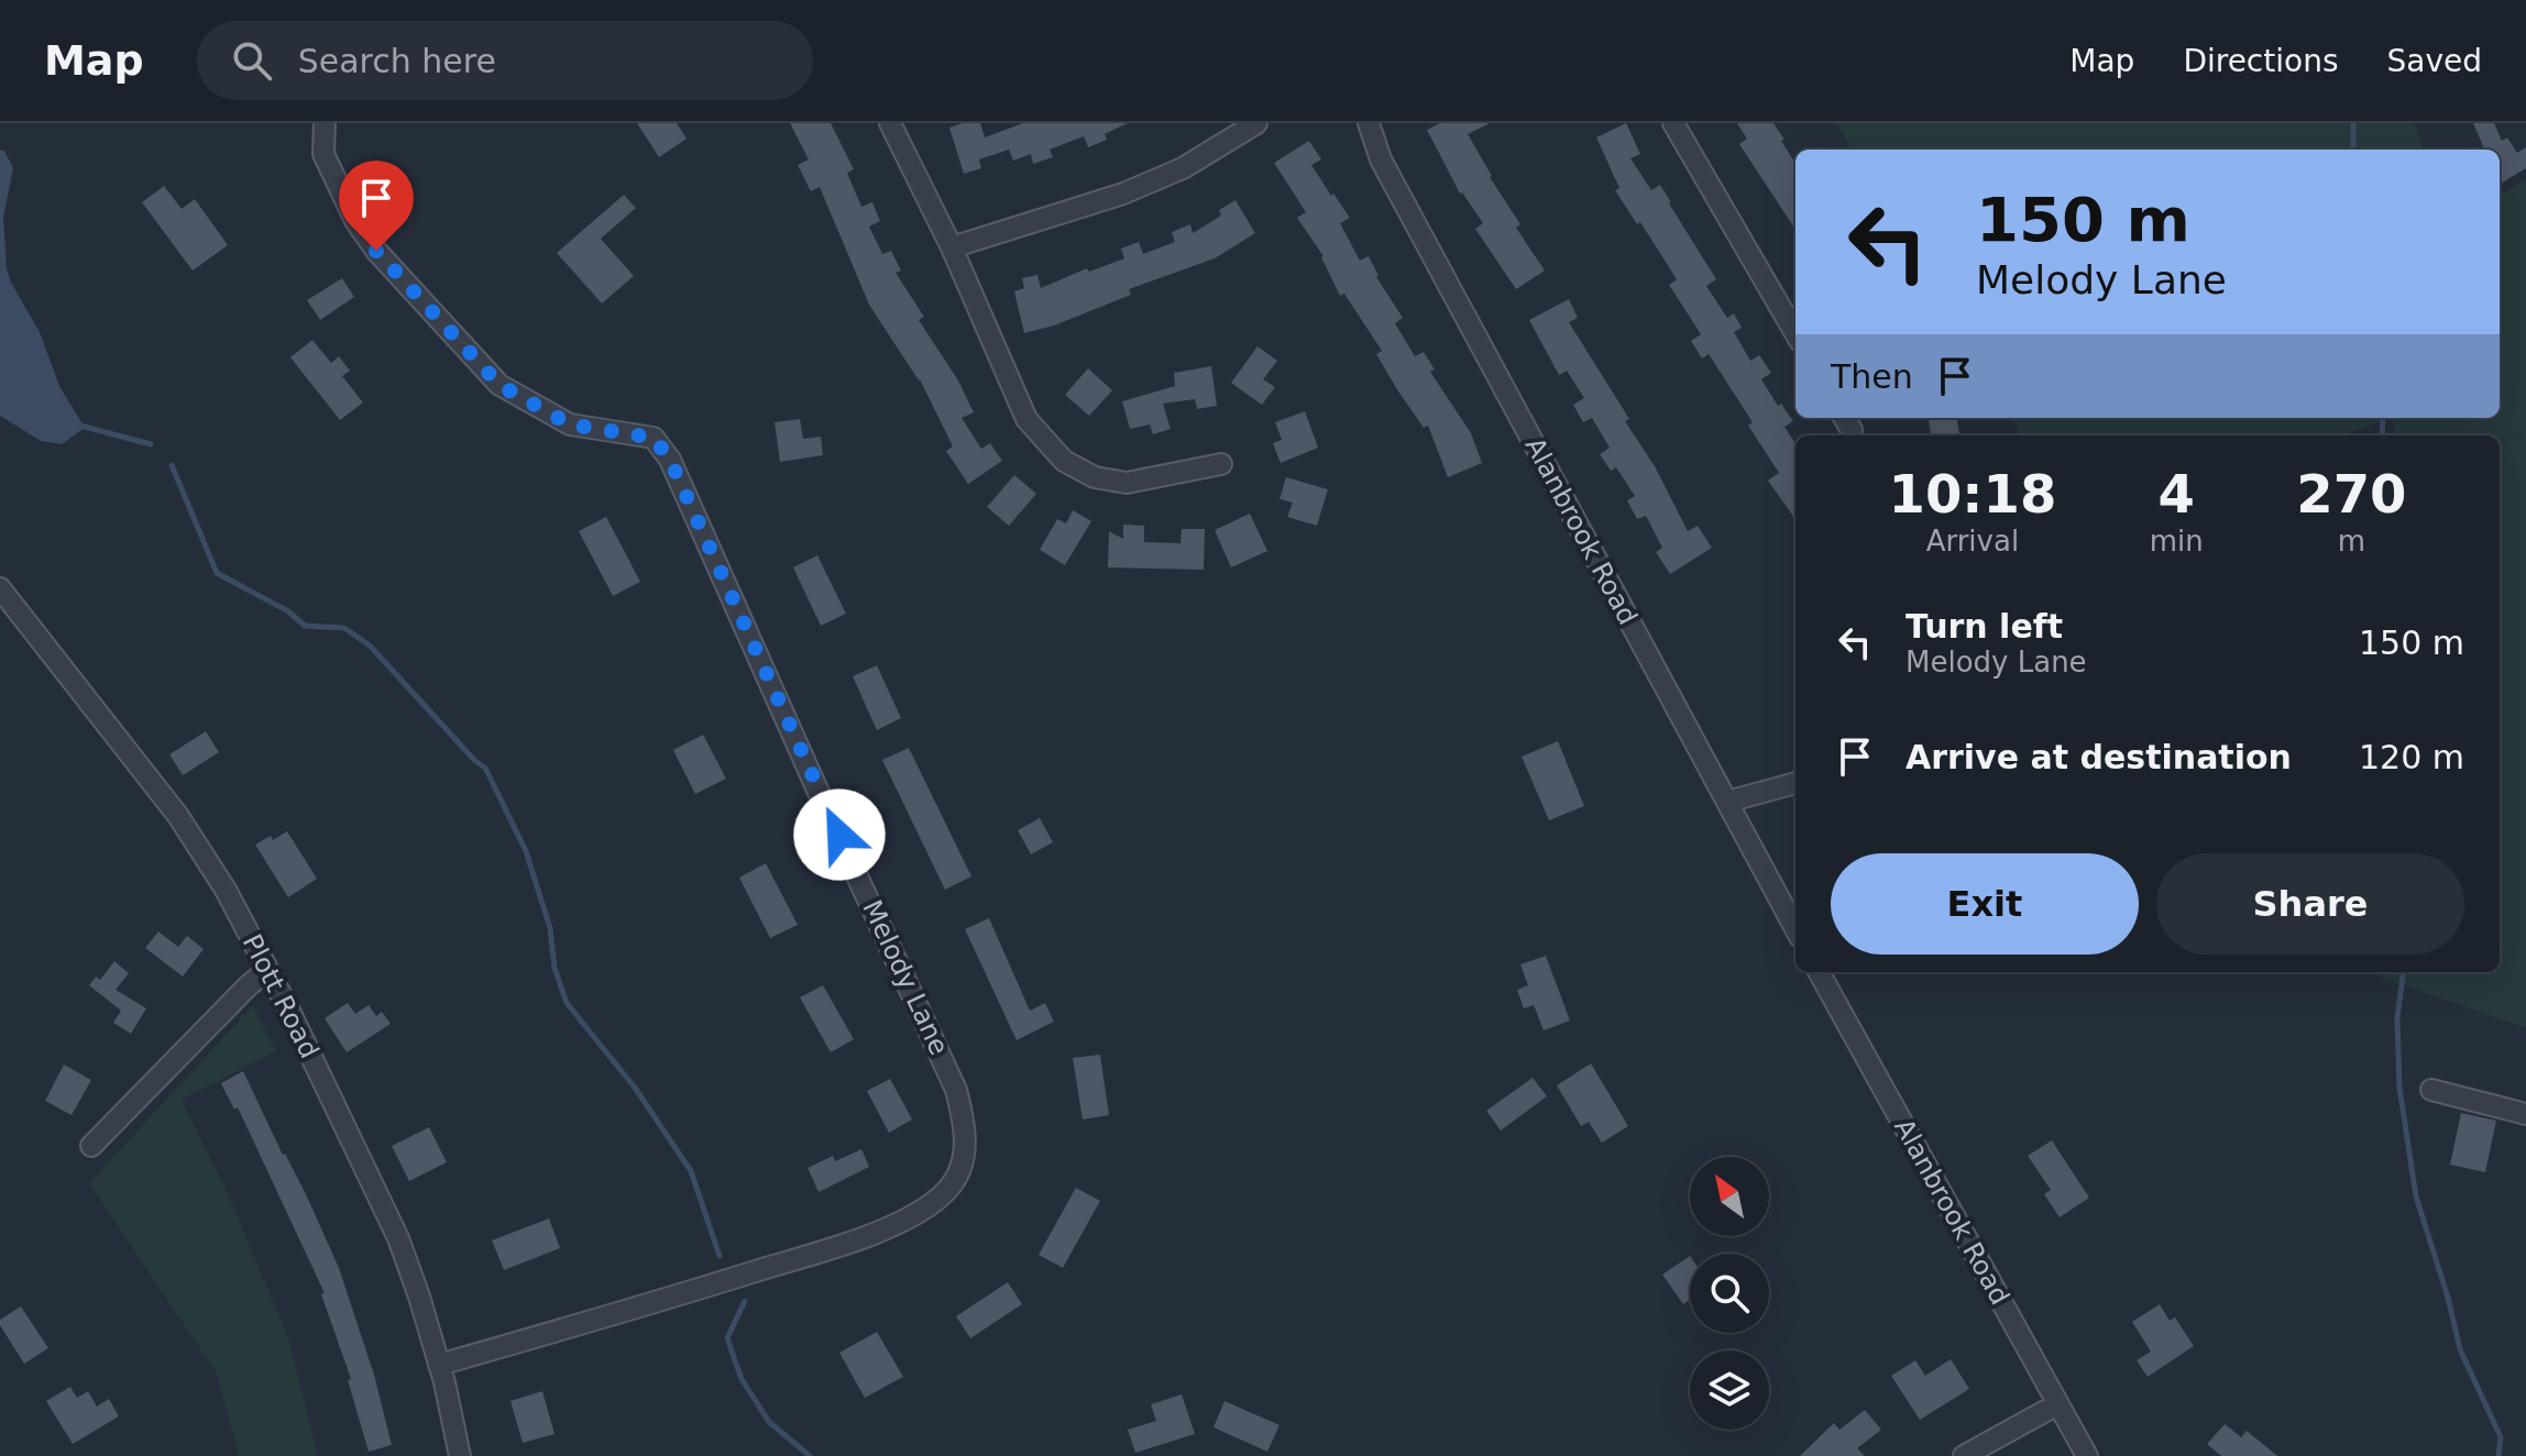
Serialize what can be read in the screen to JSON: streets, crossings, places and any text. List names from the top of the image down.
{
  "streets": {
    "street": ["Alanbrook Road", "Melody Lane", "Plott Road"]
  },
  "crossings": [
    ["Melody Lane", "Plott Road"]
  ],
  "north": "top left",
  "page": {
    "header": "Map",
    "search": "Search here",
    "nav": ["Map", "Directions", "Saved"],
    "turn": ["150 m", "Melody Lane"],
    "then": "Then",
    "eta": [
      "10:18",
      "Arrival",
      "4",
      "min",
      "270",
      "m"
    ],
    "list": [
      {
        "name": "Turn left",
        "note": "Melody Lane",
        "value": "150 m"
      },
      {
        "name": "Arrive at destination",
        "value": "120 m"
      }
    ],
    "buttons": ["Exit", "Share"]
  }
}
